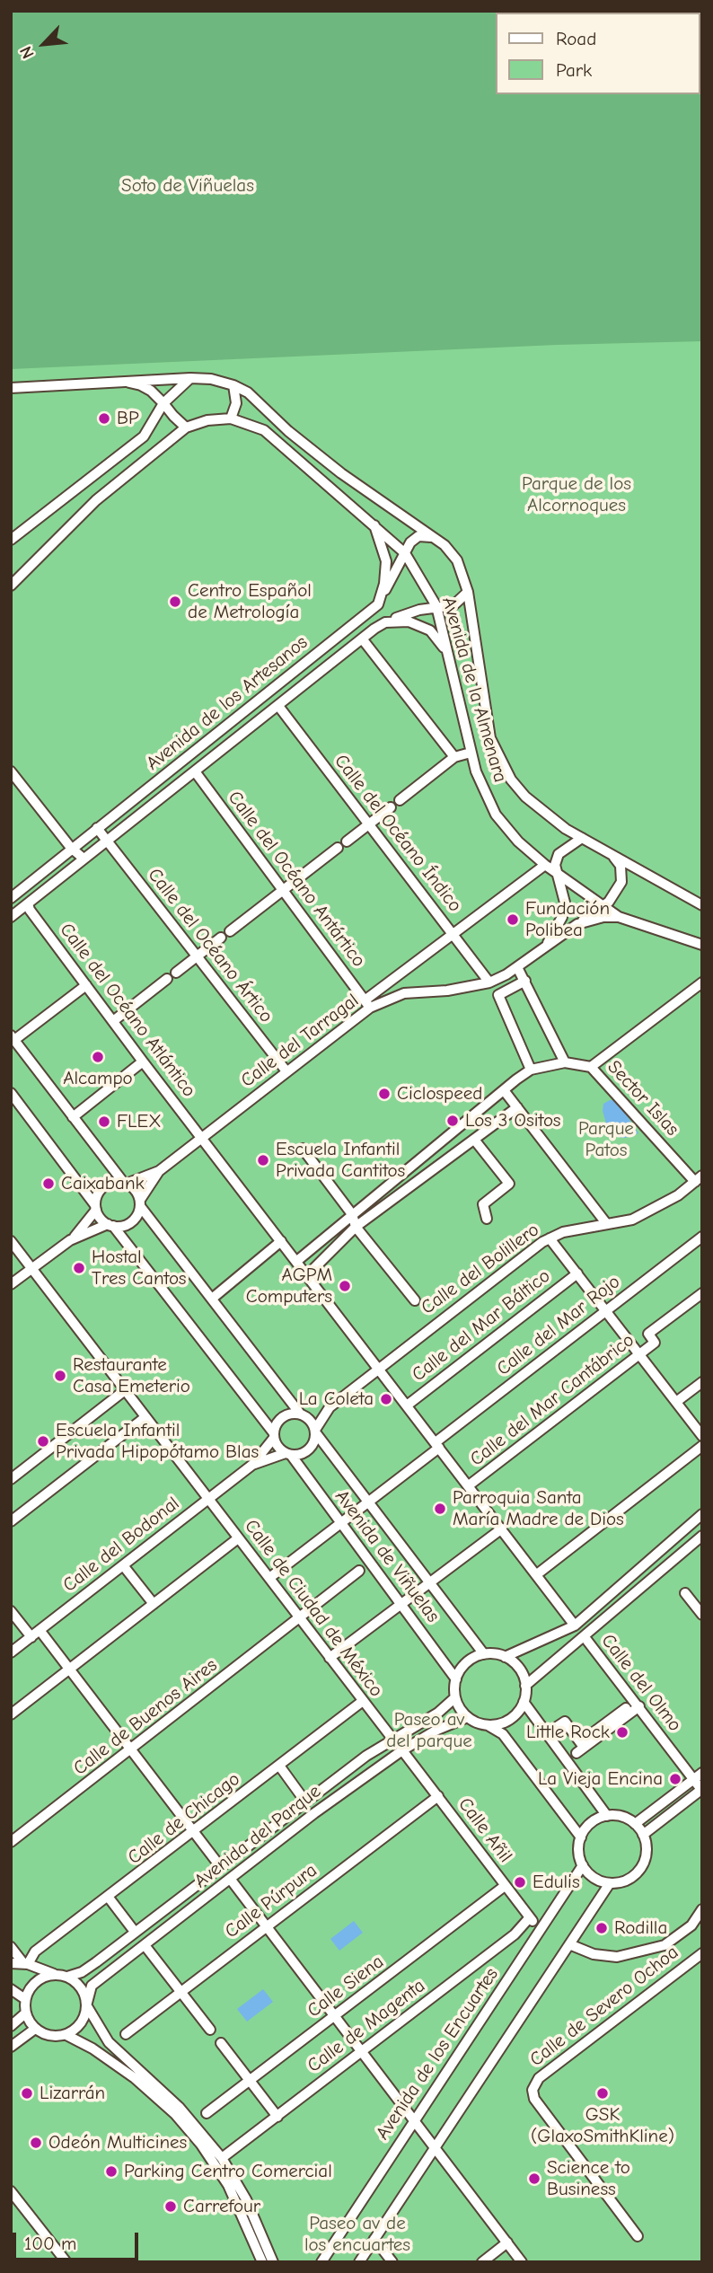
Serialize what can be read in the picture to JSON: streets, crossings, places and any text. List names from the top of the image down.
{
  "streets": {
    "street": [
      "Avenida de la Almenara",
      "Avenida de los Artesanos",
      "Calle del Océano Índico",
      "Calle del Océano Antártico",
      "Calle del Océano Ártico",
      "Calle del Océano Atlántico",
      "Calle del Tarragal",
      "Sector Islas",
      "Calle del Bolillero",
      "Calle del Mar Báltico",
      "Calle del Mar Rojo",
      "Calle del Mar Cantábrico",
      "Calle del Bodonal",
      "Avenida de Viñuelas",
      "Calle de Ciudad de México",
      "Calle del Olmo",
      "Calle de Buenos Aires",
      "Calle de Chicago",
      "Calle Añil",
      "Avenida del Parque",
      "Calle Púrpura",
      "Calle Siena",
      "Calle de Severo Ochoa",
      "Calle de Magenta",
      "Avenida de los Encuartes"
    ]
  },
  "crossings": [
    ["Avenida de la Almenara", "Avenida de los Artesanos"],
    ["Avenida de la Almenara", "Calle del Tarragal"],
    ["Avenida de los Artesanos", "Calle del Océano Índico"],
    ["Avenida de los Artesanos", "Calle del Océano Antártico"],
    ["Avenida de los Artesanos", "Calle del Océano Ártico"],
    ["Avenida de los Artesanos", "Calle del Océano Atlántico"],
    ["Calle del Océano Índico", "Calle del Tarragal"],
    ["Calle del Océano Antártico", "Calle del Tarragal"],
    ["Calle del Océano Ártico", "Calle del Tarragal"],
    ["Calle del Océano Atlántico", "Calle del Tarragal"],
    ["Sector Islas", "Calle del Bolillero"],
    ["Calle del Mar Rojo", "Avenida de Viñuelas"],
    ["Calle del Mar Rojo", "Calle de Ciudad de México"],
    ["Calle del Bodonal", "Avenida de Viñuelas"],
    ["Calle del Bodonal", "Calle de Ciudad de México"],
    ["Avenida de Viñuelas", "Avenida del Parque"],
    ["Calle de Ciudad de México", "Calle de Buenos Aires"],
    ["Calle de Ciudad de México", "Calle de Chicago"],
    ["Calle de Ciudad de México", "Avenida del Parque"],
    ["Calle Añil", "Avenida del Parque"],
    ["Calle Añil", "Calle Púrpura"],
    ["Calle Añil", "Calle Siena"],
    ["Calle Añil", "Calle de Magenta"],
    ["Calle Añil", "Avenida de los Encuartes"]
  ],
  "parks": [
    "Soto de Viñuelas",
    "Parque de los Alcornoques",
    "Parque Patos",
    "Paseo av del parque",
    "Paseo av de los encuartes"
  ],
  "places": [
    "BP",
    "Centro Español de Metrología",
    "Fundación Polibea",
    "Alcampo",
    "Ciclospeed",
    "Los 3 Ositos",
    "FLEX",
    "Escuela Infantil Privada Cantitos",
    "Caixabank",
    "Hostal Tres Cantos",
    "AGPM Computers",
    "Restaurante Casa Emeterio",
    "La Coleta",
    "Escuela Infantil Privada Hipopótamo Blas",
    "Parroquia Santa María Madre de Dios",
    "Little Rock",
    "La Vieja Encina",
    "Edulis",
    "Rodilla",
    "Lizarrán",
    "GSK (GlaxoSmithKline)",
    "Odeón Multicines",
    "Parking Centro Comercial",
    "Science to Business",
    "Carrefour"
  ],
  "legend": ["Road", "Park"],
  "scale_bar": "100 m",
  "north": "bottom left"
}
